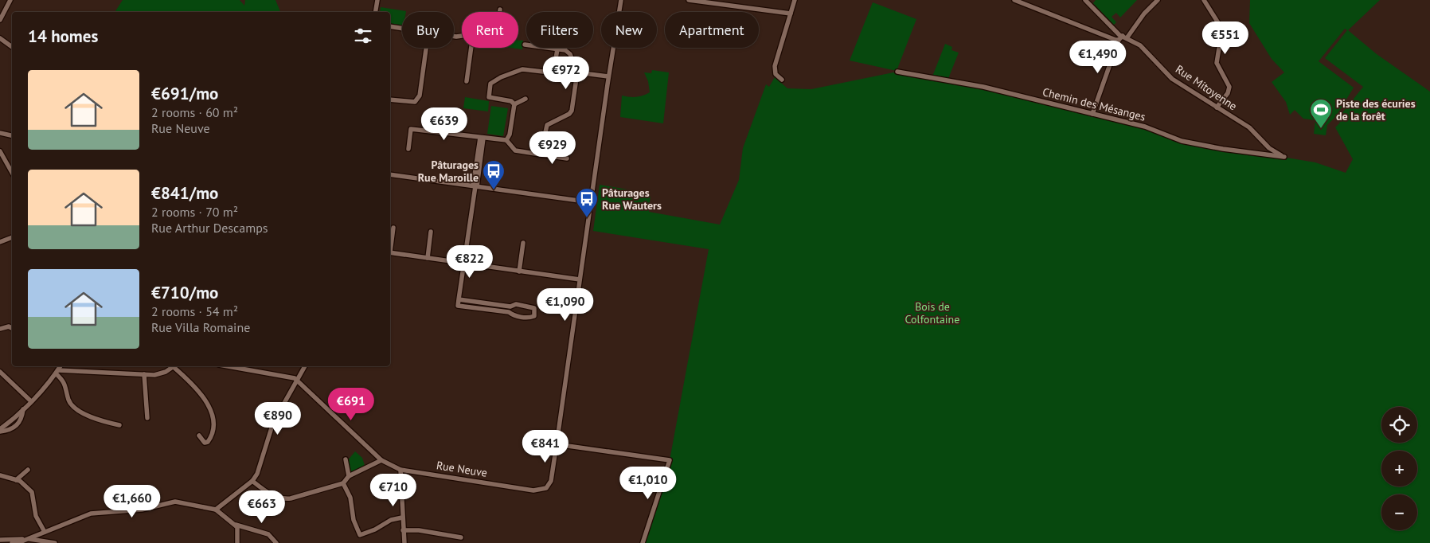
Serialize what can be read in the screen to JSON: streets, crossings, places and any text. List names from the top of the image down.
{
  "streets": {
    "street": ["Rue Mitoyenne", "Chemin des Mésanges", "Rue Neuve"]
  },
  "crossings": [
    ["Rue Mitoyenne", "Chemin des Mésanges"]
  ],
  "parks": ["Bois de Colfontaine"],
  "places": {
    "sports": ["Piste des écuries de la forêt"],
    "bus stop": ["Pâturages Rue Maroille", "Pâturages Rue Wauters"]
  },
  "page": {
    "chip": [
      "Buy",
      "Rent",
      "Filters",
      "New",
      "Apartment"
    ],
    "heading": "14 homes",
    "price": [
      "€551",
      "€1,490",
      "€972",
      "€639",
      "€929",
      "€822",
      "€1,090",
      "€691",
      "€890",
      "€841",
      "€1,010",
      "€710",
      "€1,660",
      "€663"
    ],
    "list": [
      {
        "name": "€691/mo",
        "note": "2 rooms · 60 m² · Rue Neuve"
      },
      {
        "name": "€841/mo",
        "note": "2 rooms · 70 m² · Rue Arthur Descamps"
      },
      {
        "name": "€710/mo",
        "note": "2 rooms · 54 m² · Rue Villa Romaine"
      }
    ],
    "map_buttons": ["+", "−"]
  }
}
